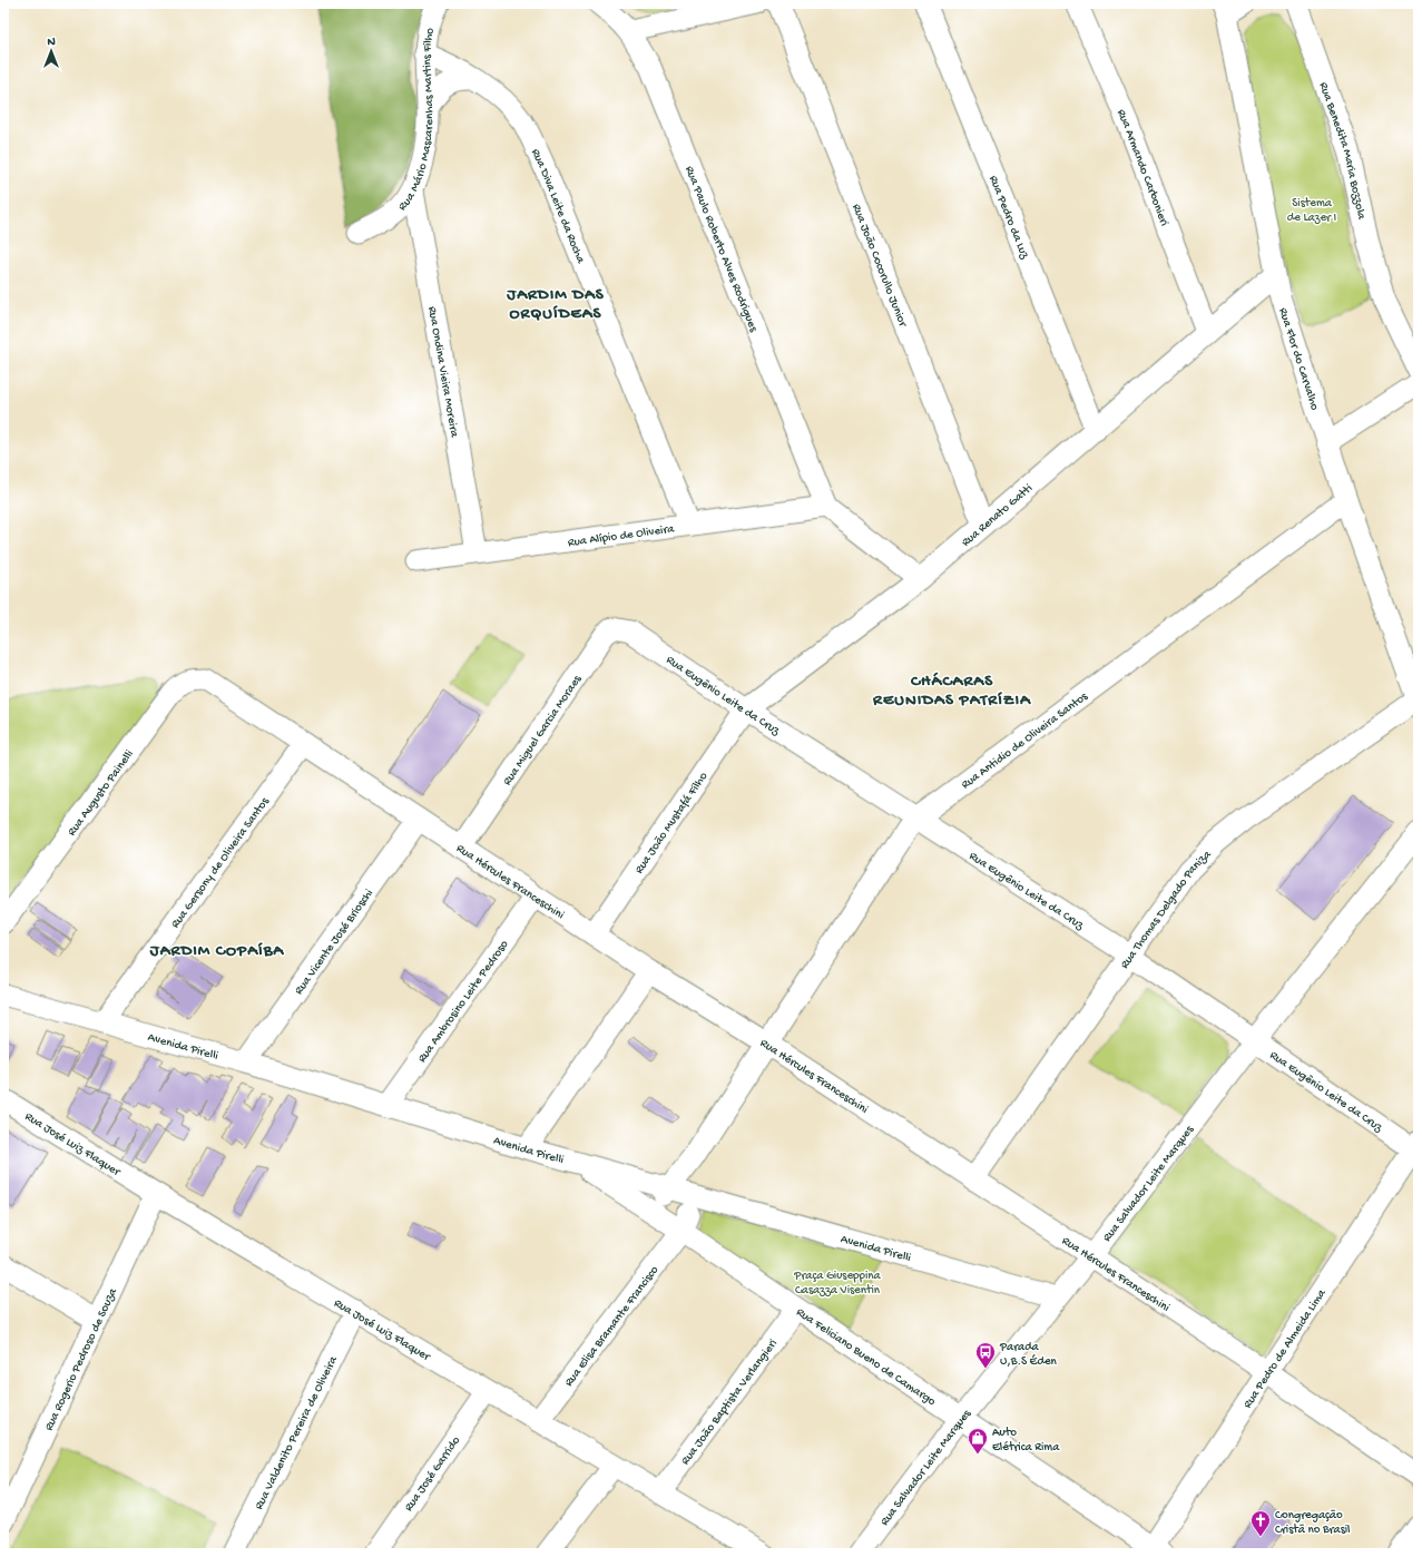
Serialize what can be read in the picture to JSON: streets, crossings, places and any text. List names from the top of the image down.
{
  "streets": {
    "street": [
      "Rua Mário Mascarenhas Martins Filho",
      "Rua Benedita Maria Bozzola",
      "Rua Armando Carbonieri",
      "Rua Diva Leite da Rocha",
      "Rua Pedro da Luz",
      "Rua Paulo Roberto Alves Rodrigues",
      "Rua João Cocorullo Junior",
      "Rua Flor do Carvalho",
      "Rua Ondina Vieira Moreira",
      "Rua Renato Gatti",
      "Rua Alípio de Oliveira",
      "Rua Eugênio Leite da Cruz",
      "Rua Miguel Garcia Moraes",
      "Rua Antidio de Oliveira Santos",
      "Rua Augusto Painelli",
      "Rua João Mustafá Filho",
      "Rua Gersony de Oliveira Santos",
      "Rua Hércules Franceschini",
      "Rua Thomas Delgado Paniza",
      "Rua Vicente José Brioschi",
      "Rua Ambrosino Leite Pedroso",
      "Avenida Pirelli",
      "Rua José Luiz Flaquer",
      "Rua Salvador Leite Marques",
      "Rua Elisa Bramante Francisco",
      "Rua Pedro de Almeida Lima",
      "Rua Feliciano Bueno de Camargo",
      "Rua Rogerio Pedroso de Souza",
      "Rua João Baptista Verlangieri",
      "Rua Valdenito Pereira de Oliveira",
      "Rua José Garrido"
    ]
  },
  "crossings": [
    ["Rua Mário Mascarenhas Martins Filho", "Rua Diva Leite da Rocha"],
    ["Rua Mário Mascarenhas Martins Filho", "Rua Ondina Vieira Moreira"],
    ["Rua Armando Carbonieri", "Rua Renato Gatti"],
    ["Rua Diva Leite da Rocha", "Rua Alípio de Oliveira"],
    ["Rua Pedro da Luz", "Rua Renato Gatti"],
    ["Rua Paulo Roberto Alves Rodrigues", "Rua Alípio de Oliveira"],
    ["Rua João Cocorullo Junior", "Rua Renato Gatti"],
    ["Rua Flor do Carvalho", "Rua Renato Gatti"],
    ["Rua Flor do Carvalho", "Rua Antidio de Oliveira Santos"],
    ["Rua Flor do Carvalho", "Rua Thomas Delgado Paniza"],
    ["Rua Ondina Vieira Moreira", "Rua Alípio de Oliveira"],
    ["Rua Renato Gatti", "Rua Eugênio Leite da Cruz"],
    ["Rua Renato Gatti", "Rua João Mustafá Filho"],
    ["Rua Eugênio Leite da Cruz", "Rua Miguel Garcia Moraes"],
    ["Rua Eugênio Leite da Cruz", "Rua Antidio de Oliveira Santos"],
    ["Rua Eugênio Leite da Cruz", "Rua João Mustafá Filho"],
    ["Rua Eugênio Leite da Cruz", "Rua Thomas Delgado Paniza"],
    ["Rua Eugênio Leite da Cruz", "Rua Salvador Leite Marques"],
    ["Rua Eugênio Leite da Cruz", "Rua Pedro de Almeida Lima"],
    ["Rua Miguel Garcia Moraes", "Rua Hércules Franceschini"],
    ["Rua Antidio de Oliveira Santos", "Rua Hércules Franceschini"],
    ["Rua Augusto Painelli", "Rua Hércules Franceschini"],
    ["Rua João Mustafá Filho", "Rua Hércules Franceschini"],
    ["Rua Gersony de Oliveira Santos", "Rua Hércules Franceschini"],
    ["Rua Gersony de Oliveira Santos", "Avenida Pirelli"],
    ["Rua Hércules Franceschini", "Rua Thomas Delgado Paniza"],
    ["Rua Hércules Franceschini", "Rua Vicente José Brioschi"],
    ["Rua Hércules Franceschini", "Rua Ambrosino Leite Pedroso"],
    ["Rua Hércules Franceschini", "Rua Salvador Leite Marques"],
    ["Rua Hércules Franceschini", "Rua Pedro de Almeida Lima"],
    ["Rua Vicente José Brioschi", "Avenida Pirelli"],
    ["Rua Ambrosino Leite Pedroso", "Avenida Pirelli"],
    ["Avenida Pirelli", "Rua Salvador Leite Marques"],
    ["Avenida Pirelli", "Rua Elisa Bramante Francisco"],
    ["Avenida Pirelli", "Rua Feliciano Bueno de Camargo"],
    ["Rua José Luiz Flaquer", "Rua Elisa Bramante Francisco"],
    ["Rua José Luiz Flaquer", "Rua Rogerio Pedroso de Souza"],
    ["Rua José Luiz Flaquer", "Rua João Baptista Verlangieri"],
    ["Rua José Luiz Flaquer", "Rua Valdenito Pereira de Oliveira"],
    ["Rua José Luiz Flaquer", "Rua José Garrido"],
    ["Rua Salvador Leite Marques", "Rua Feliciano Bueno de Camargo"],
    ["Rua Elisa Bramante Francisco", "Rua Feliciano Bueno de Camargo"],
    ["Rua Pedro de Almeida Lima", "Rua Feliciano Bueno de Camargo"],
    ["Rua Feliciano Bueno de Camargo", "Rua João Baptista Verlangieri"]
  ],
  "districts": ["JARDIM DAS ORQUÍDEAS", "CHÁCARAS REUNIDAS PATRÍZIA", "JARDIM COPAÍBA"],
  "parks": ["Sistema de Lazer I", "Praça Giuseppina Casazza Visentin"],
  "places": {
    "bus stop": ["Parada U,B.S Éden"],
    "shop": ["Auto Elétrica Rima"],
    "church": ["Congregação Cristã no Brasil"]
  },
  "north": "top"
}
